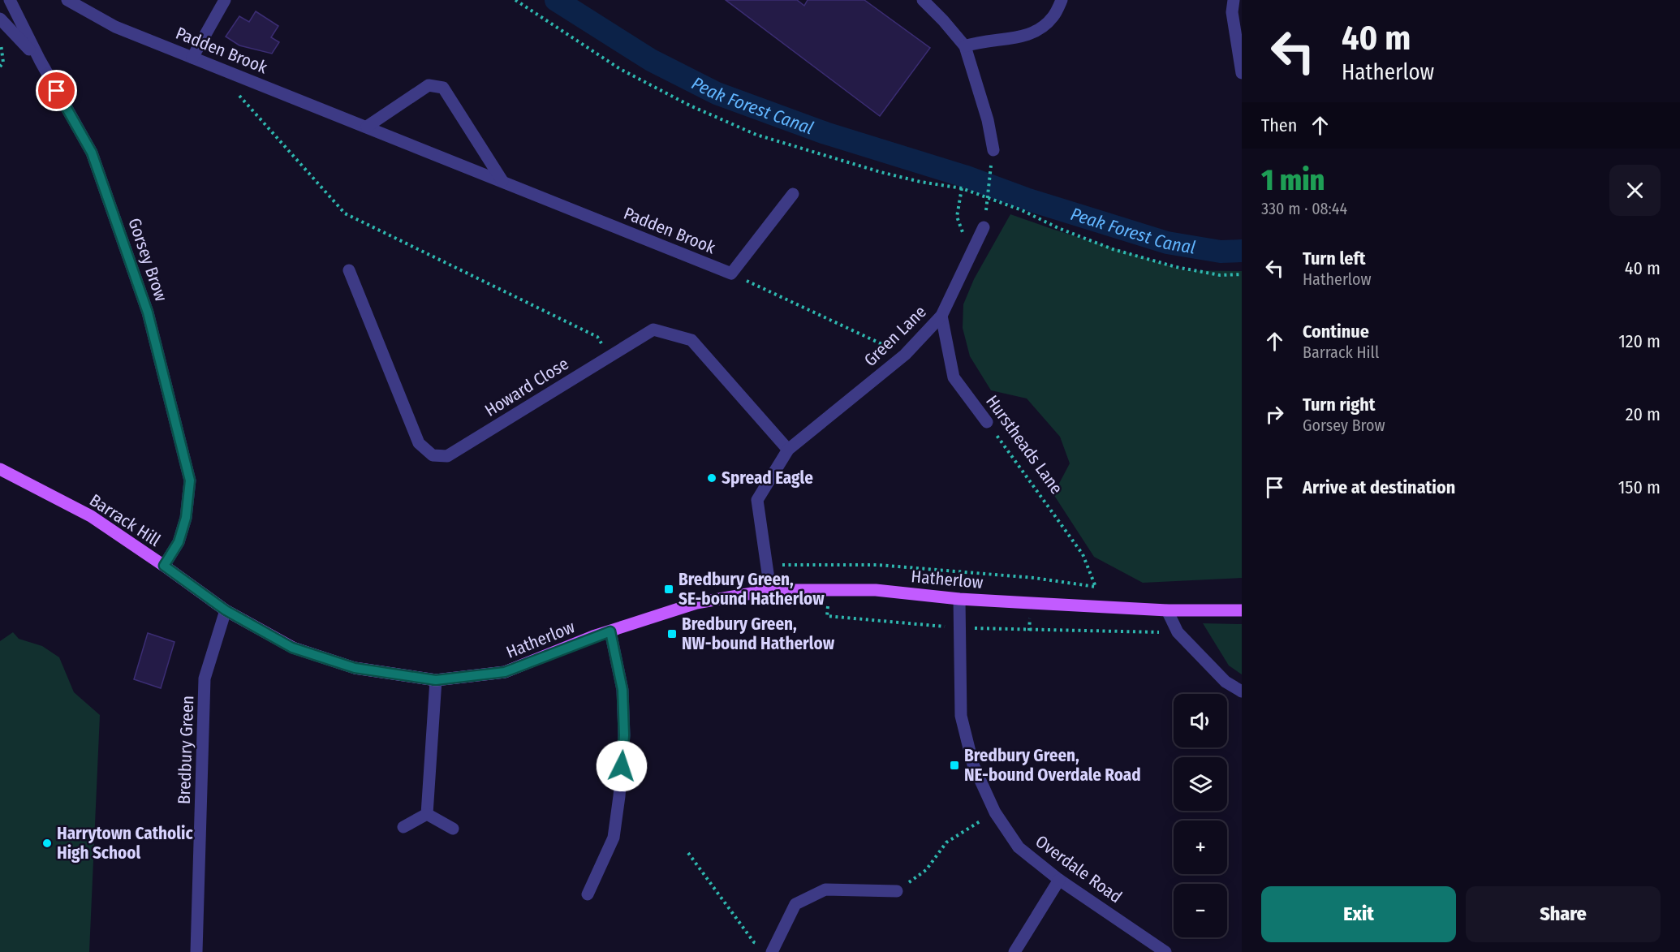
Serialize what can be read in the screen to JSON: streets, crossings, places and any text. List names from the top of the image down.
{
  "streets": {
    "main road": ["Barrack Hill", "Hatherlow"],
    "street": [
      "Padden Brook",
      "Gorsey Brow",
      "Green Lane",
      "Howard Close",
      "Hurstheads Lane",
      "Bredbury Green",
      "Overdale Road"
    ]
  },
  "crossings": [
    ["Gorsey Brow", "Barrack Hill"],
    ["Green Lane", "Howard Close"],
    ["Green Lane", "Hurstheads Lane"],
    ["Green Lane", "Hatherlow"],
    ["Barrack Hill", "Hatherlow"],
    ["Barrack Hill", "Bredbury Green"],
    ["Hatherlow", "Bredbury Green"],
    ["Hatherlow", "Overdale Road"]
  ],
  "water": ["Peak Forest Canal"],
  "places": {
    "other": ["Spread Eagle", "Harrytown Catholic High School"],
    "transit": ["Bredbury Green, SE-bound Hatherlow", "Bredbury Green, NW-bound Hatherlow", "Bredbury Green, NE-bound Overdale Road"]
  },
  "page": {
    "turn": ["40 m", "Hatherlow"],
    "then": "Then",
    "heading": ["1 min", "330 m · 08:44"],
    "list": [
      {
        "name": "Turn left",
        "note": "Hatherlow",
        "value": "40 m"
      },
      {
        "name": "Continue",
        "note": "Barrack Hill",
        "value": "120 m"
      },
      {
        "name": "Turn right",
        "note": "Gorsey Brow",
        "value": "20 m"
      },
      {
        "name": "Arrive at destination",
        "value": "150 m"
      }
    ],
    "map_buttons": ["+", "−"],
    "buttons": ["Exit", "Share"]
  }
}
